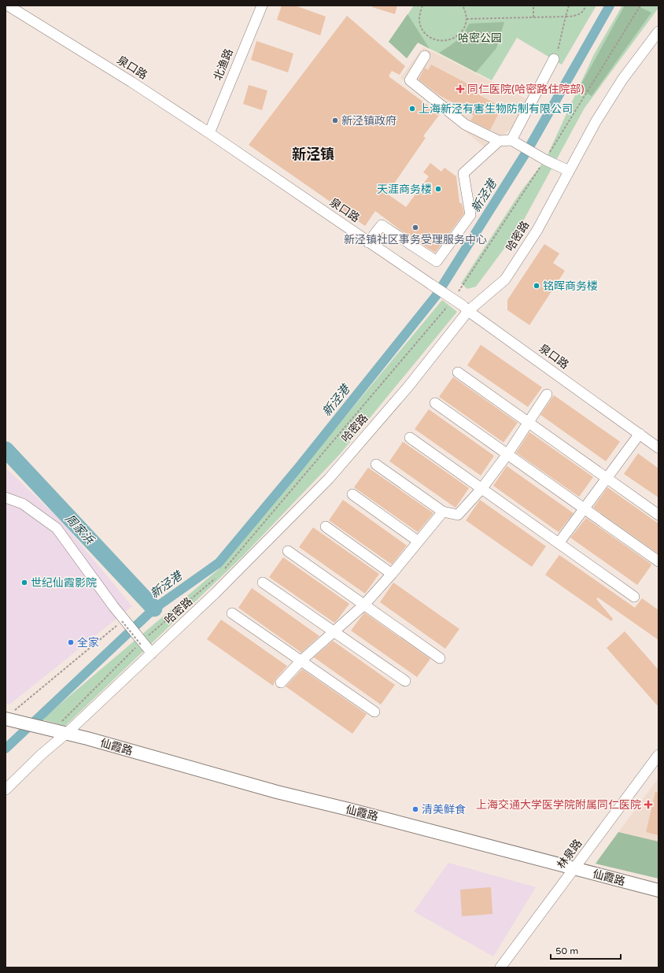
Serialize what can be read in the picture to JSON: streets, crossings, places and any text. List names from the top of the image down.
{
  "streets": {
    "main road": ["仙霞路"],
    "street": [
      "北渔路",
      "泉口路",
      "哈密路",
      "林泉路"
    ]
  },
  "crossings": [
    ["北渔路", "泉口路"],
    ["泉口路", "哈密路"],
    ["哈密路", "仙霞路"],
    ["仙霞路", "林泉路"]
  ],
  "districts": ["新泾镇"],
  "water": ["新泾港", "周家浜"],
  "parks": ["哈密公园"],
  "places": {
    "health": ["同仁医院(哈密路住院部)", "上海交通大学医学院附属同仁医院"],
    "other": [
      "上海新泾有害生物防制有限公司",
      "新泾镇政府",
      "天涯商务楼",
      "新泾镇社区事务受理服务中心",
      "铭晖商务楼",
      "世纪仙霞影院",
      "全家",
      "清美鲜食"
    ]
  },
  "scale_bar": "50 m"
}
